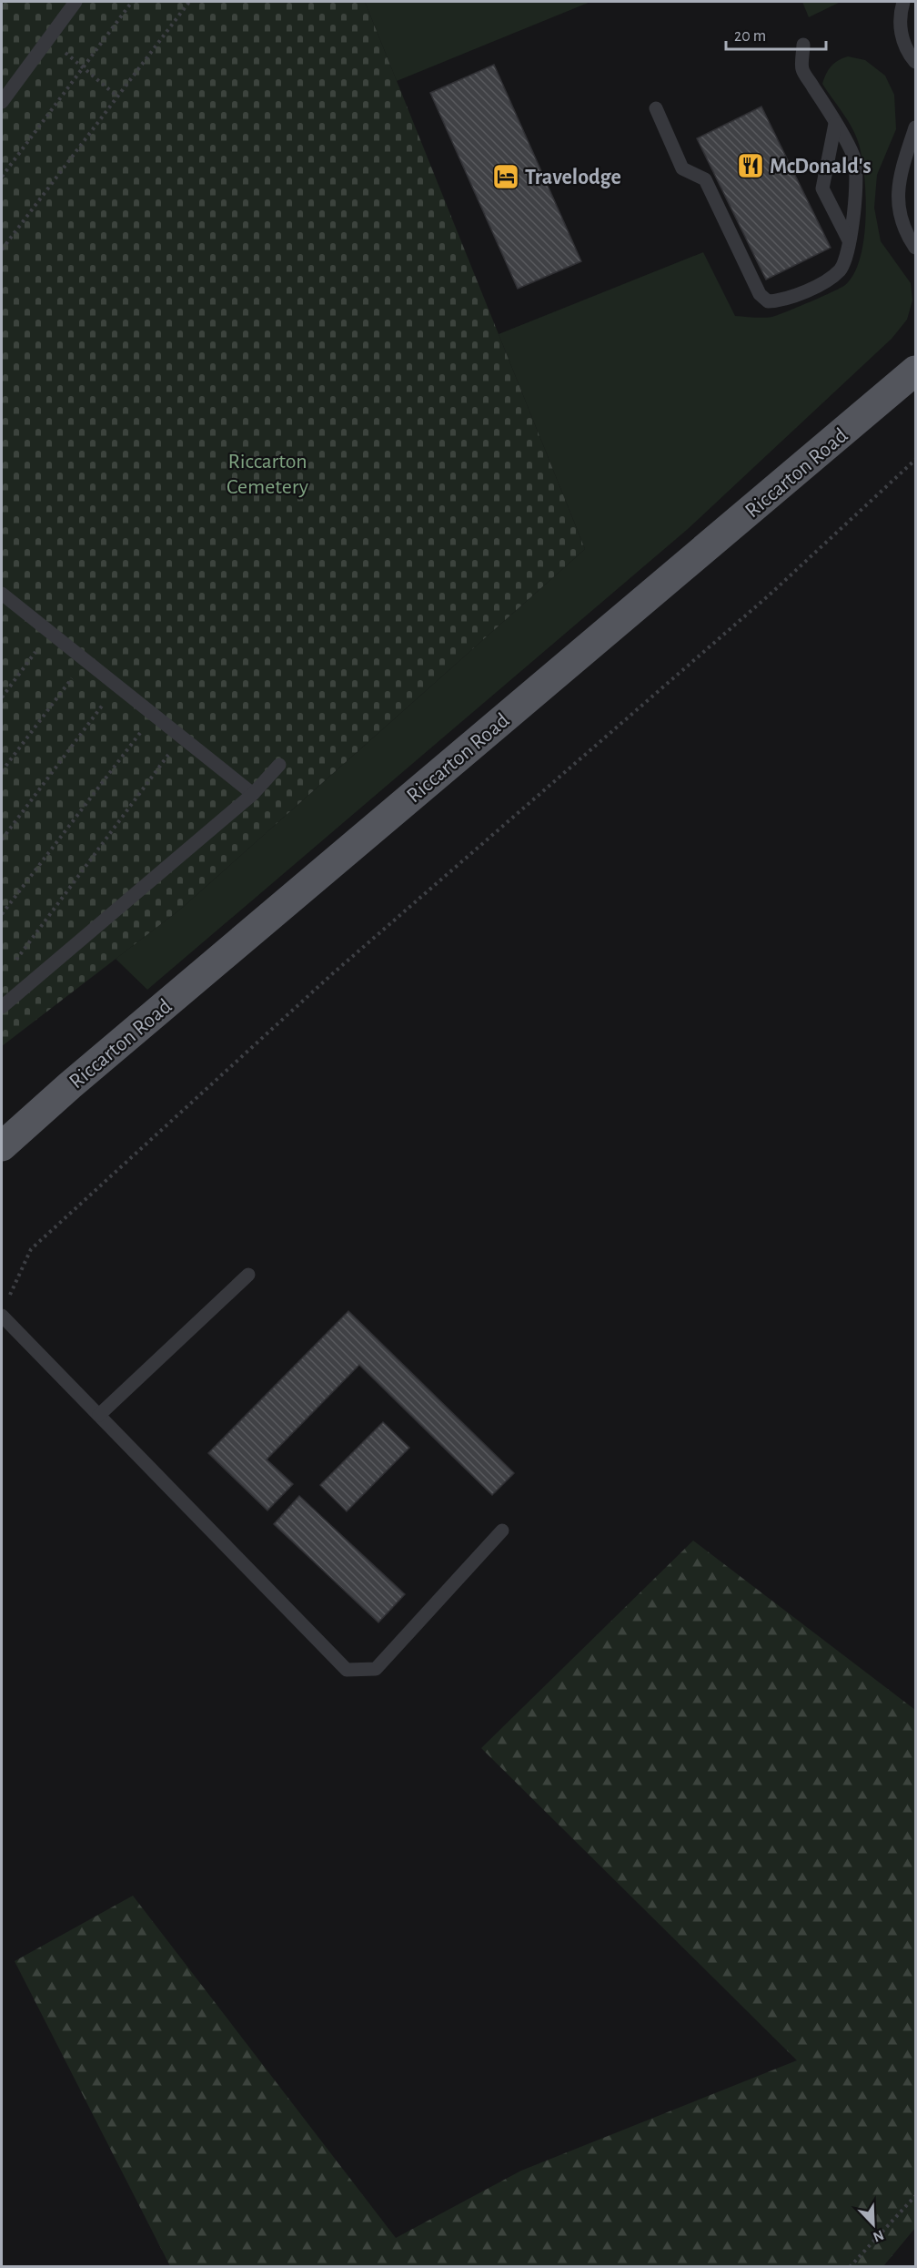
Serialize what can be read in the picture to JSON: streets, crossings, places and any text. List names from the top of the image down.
{
  "streets": {
    "main road": ["Riccarton Road"]
  },
  "parks": ["Riccarton Cemetery"],
  "places": {
    "restaurant": ["McDonald's"],
    "hotel": ["Travelodge"]
  },
  "scale_bar": "20 m",
  "north": "bottom right"
}
